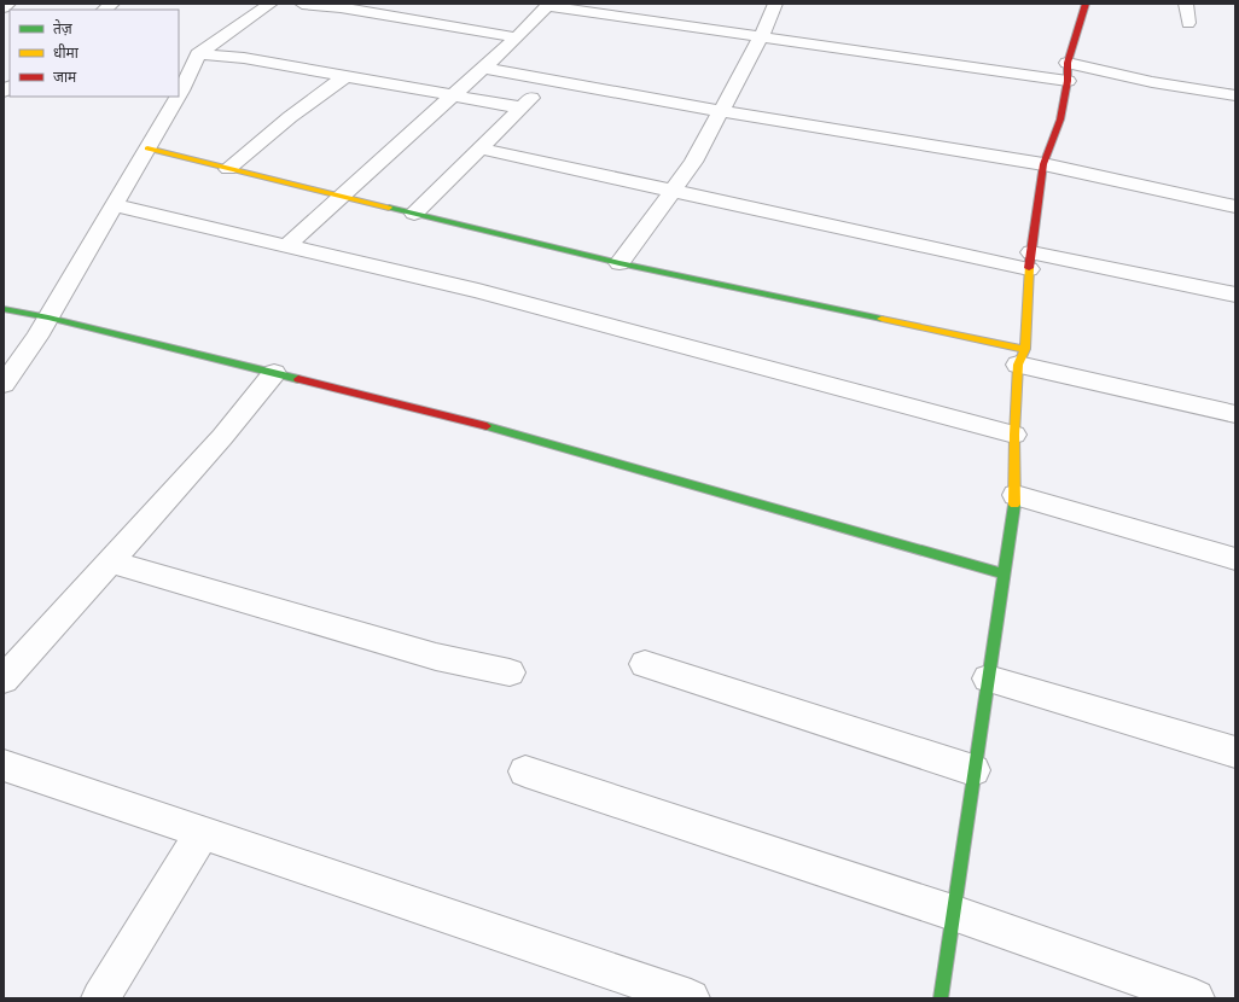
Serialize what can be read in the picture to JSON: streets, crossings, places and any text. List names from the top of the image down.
{
  "legend": ["तेज़", "धीमा", "जाम"]
}
